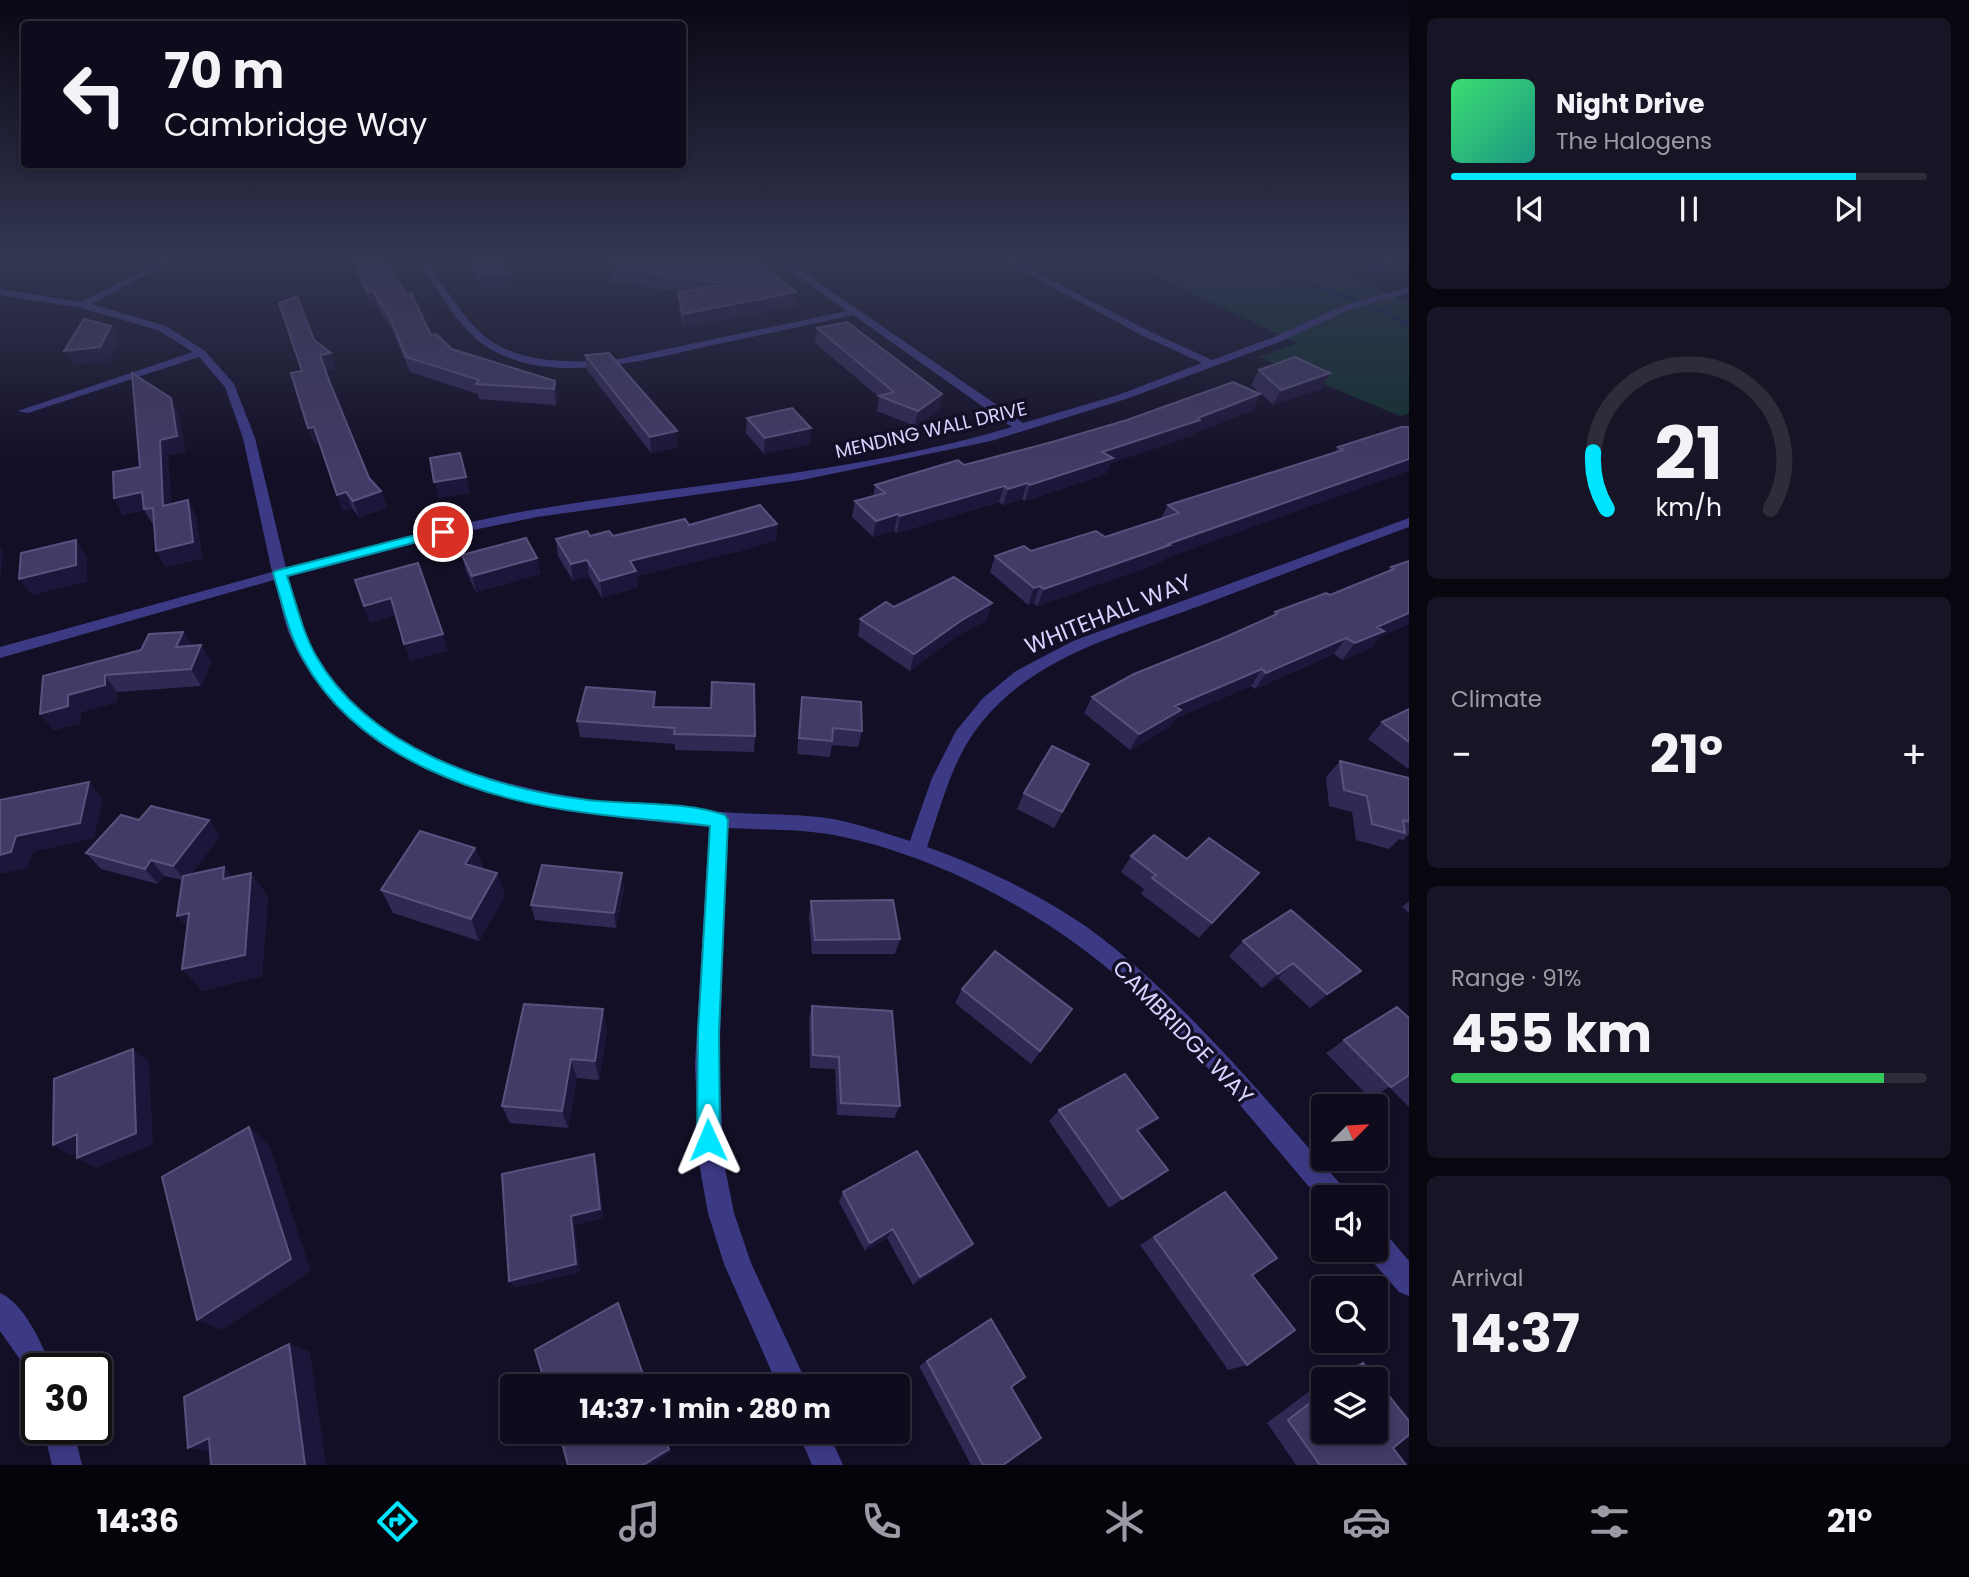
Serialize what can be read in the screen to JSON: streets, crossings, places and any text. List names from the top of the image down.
{
  "streets": {
    "street": ["MENDING WALL DRIVE", "WHITEHALL WAY", "CAMBRIDGE WAY"]
  },
  "crossings": [
    ["MENDING WALL DRIVE", "CAMBRIDGE WAY"],
    ["WHITEHALL WAY", "CAMBRIDGE WAY"]
  ],
  "north": "top right",
  "page": {
    "turn": ["70 m", "Cambridge Way"],
    "song": ["Night Drive", "The Halogens"],
    "tile": [
      "Climate",
      ["Range · 91%", "455 km"],
      ["Arrival", "14:37"]
    ],
    "heat": ["−", "21°", "+"],
    "limit": "30",
    "trip": "14:37 · 1 min · 280 m",
    "tabs": ["14:36", "21°"],
    "gauge": ["21", "km/h"]
  }
}
